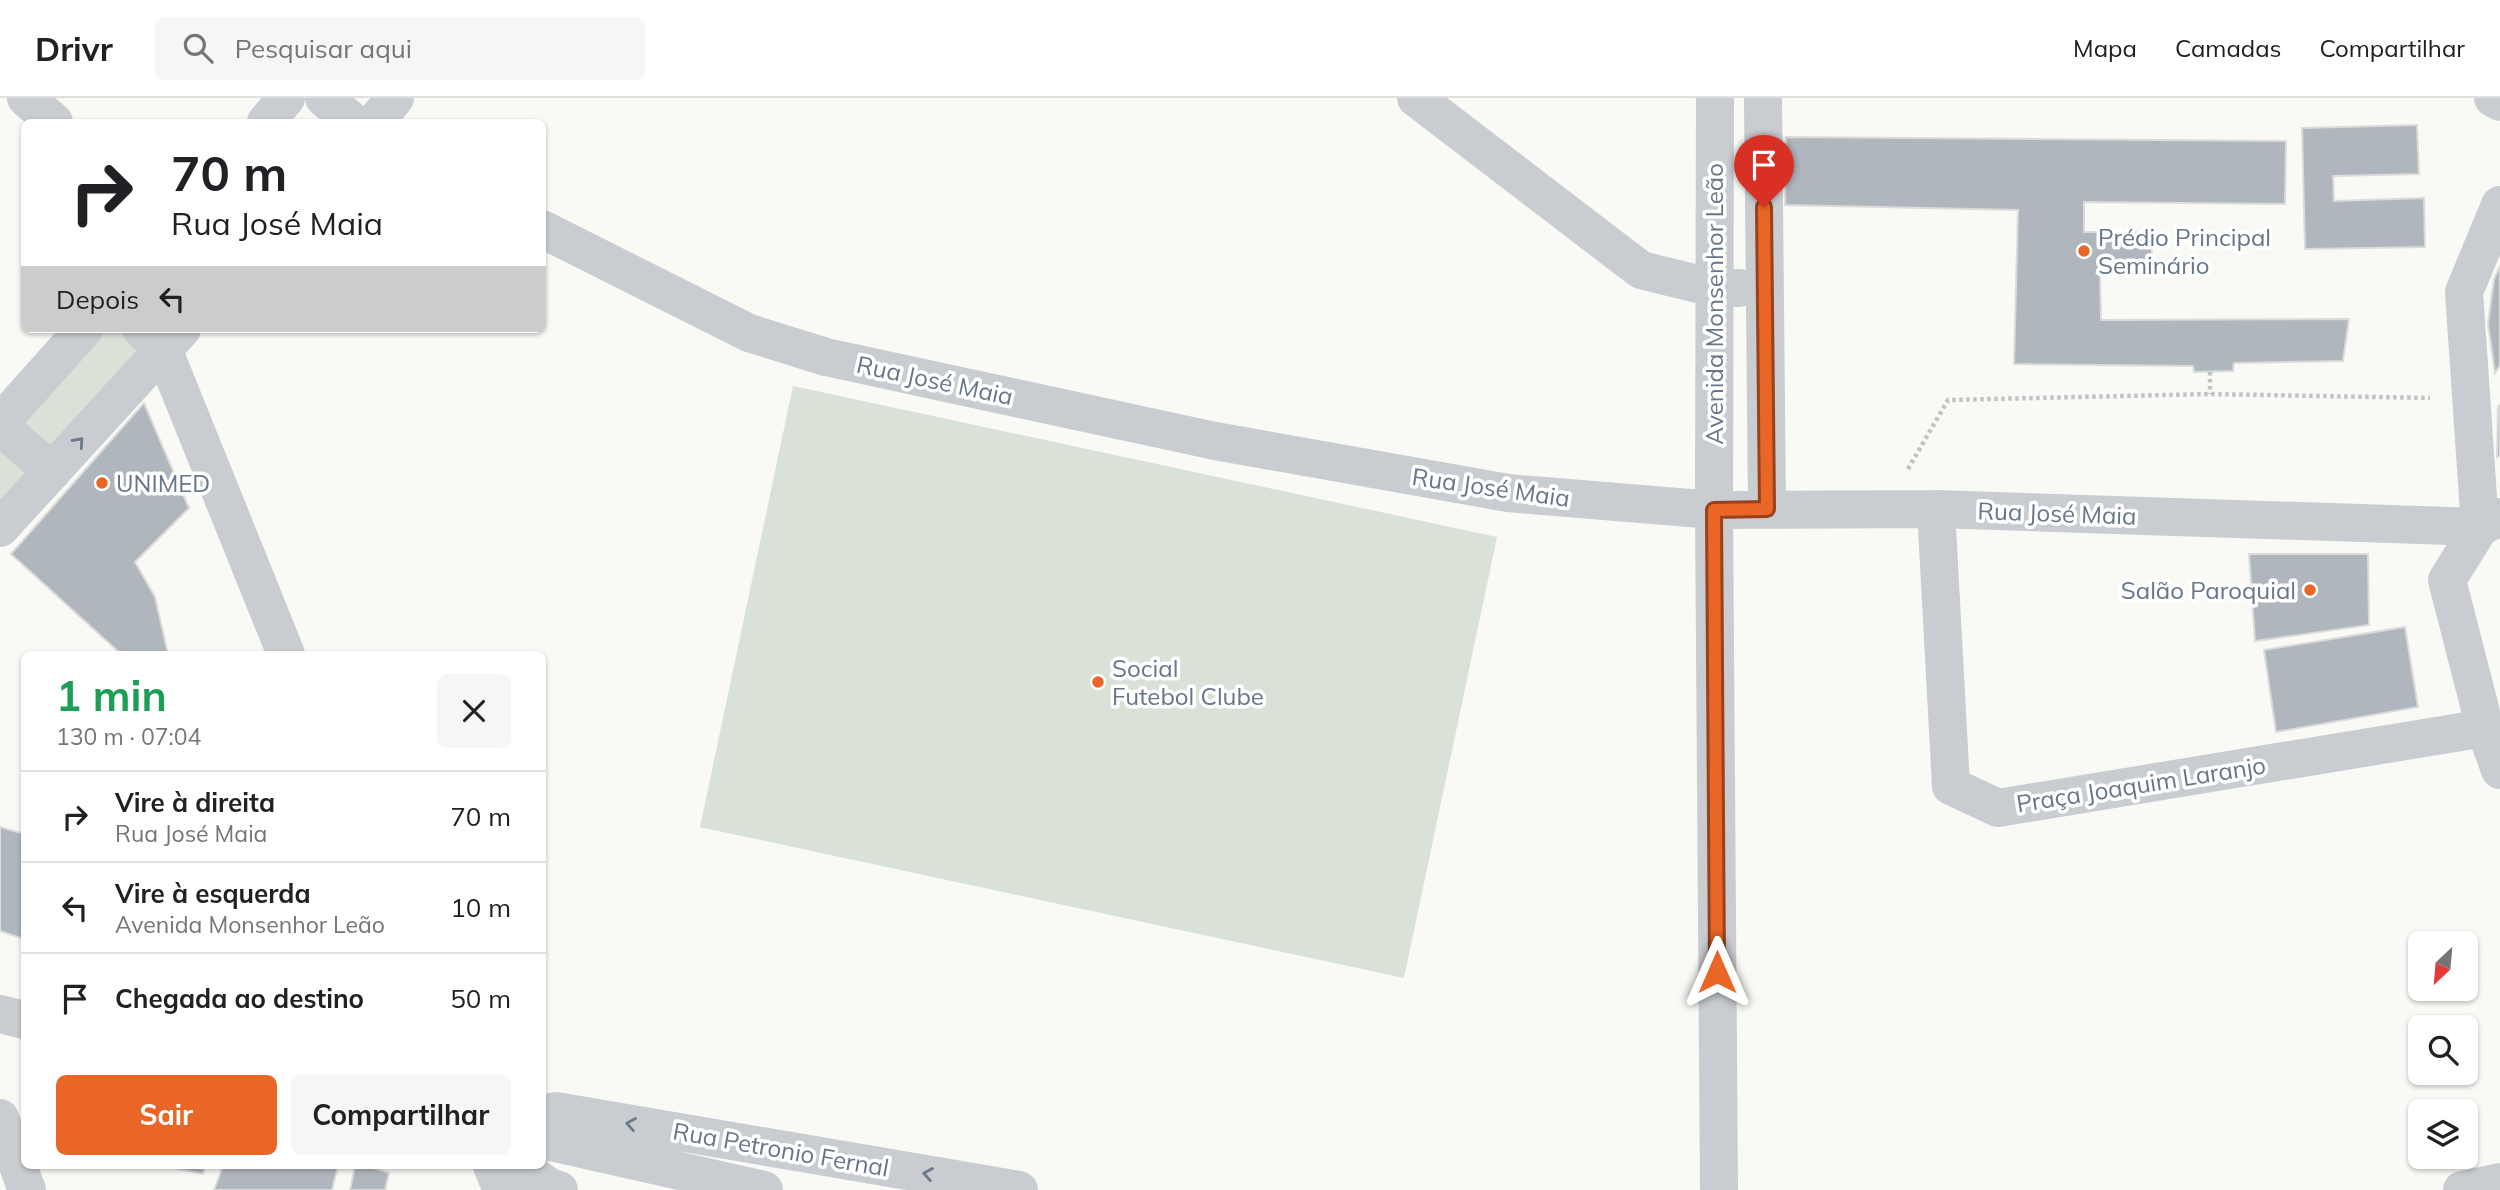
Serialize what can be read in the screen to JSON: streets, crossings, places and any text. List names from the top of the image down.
{
  "streets": {
    "street": [
      "Avenida Monsenhor Leão",
      "Rua José Maia",
      "Praça Joaquim Laranjo",
      "Rua Petronio Fernal"
    ]
  },
  "crossings": [
    ["Avenida Monsenhor Leão", "Rua José Maia"],
    ["Rua José Maia", "Praça Joaquim Laranjo"]
  ],
  "places": [
    "Prédio Principal Seminário",
    "UNIMED",
    "Salão Paroquial",
    "Social Futebol Clube"
  ],
  "north": "bottom left",
  "page": {
    "header": "Drivr",
    "search": "Pesquisar aqui",
    "nav": ["Mapa", "Camadas", "Compartilhar"],
    "turn": ["70 m", "Rua José Maia"],
    "then": "Depois",
    "heading": ["1 min", "130 m · 07:04"],
    "list": [
      {
        "name": "Vire à direita",
        "note": "Rua José Maia",
        "value": "70 m"
      },
      {
        "name": "Vire à esquerda",
        "note": "Avenida Monsenhor Leão",
        "value": "10 m"
      },
      {
        "name": "Chegada ao destino",
        "value": "50 m"
      }
    ],
    "buttons": ["Sair", "Compartilhar"]
  }
}
